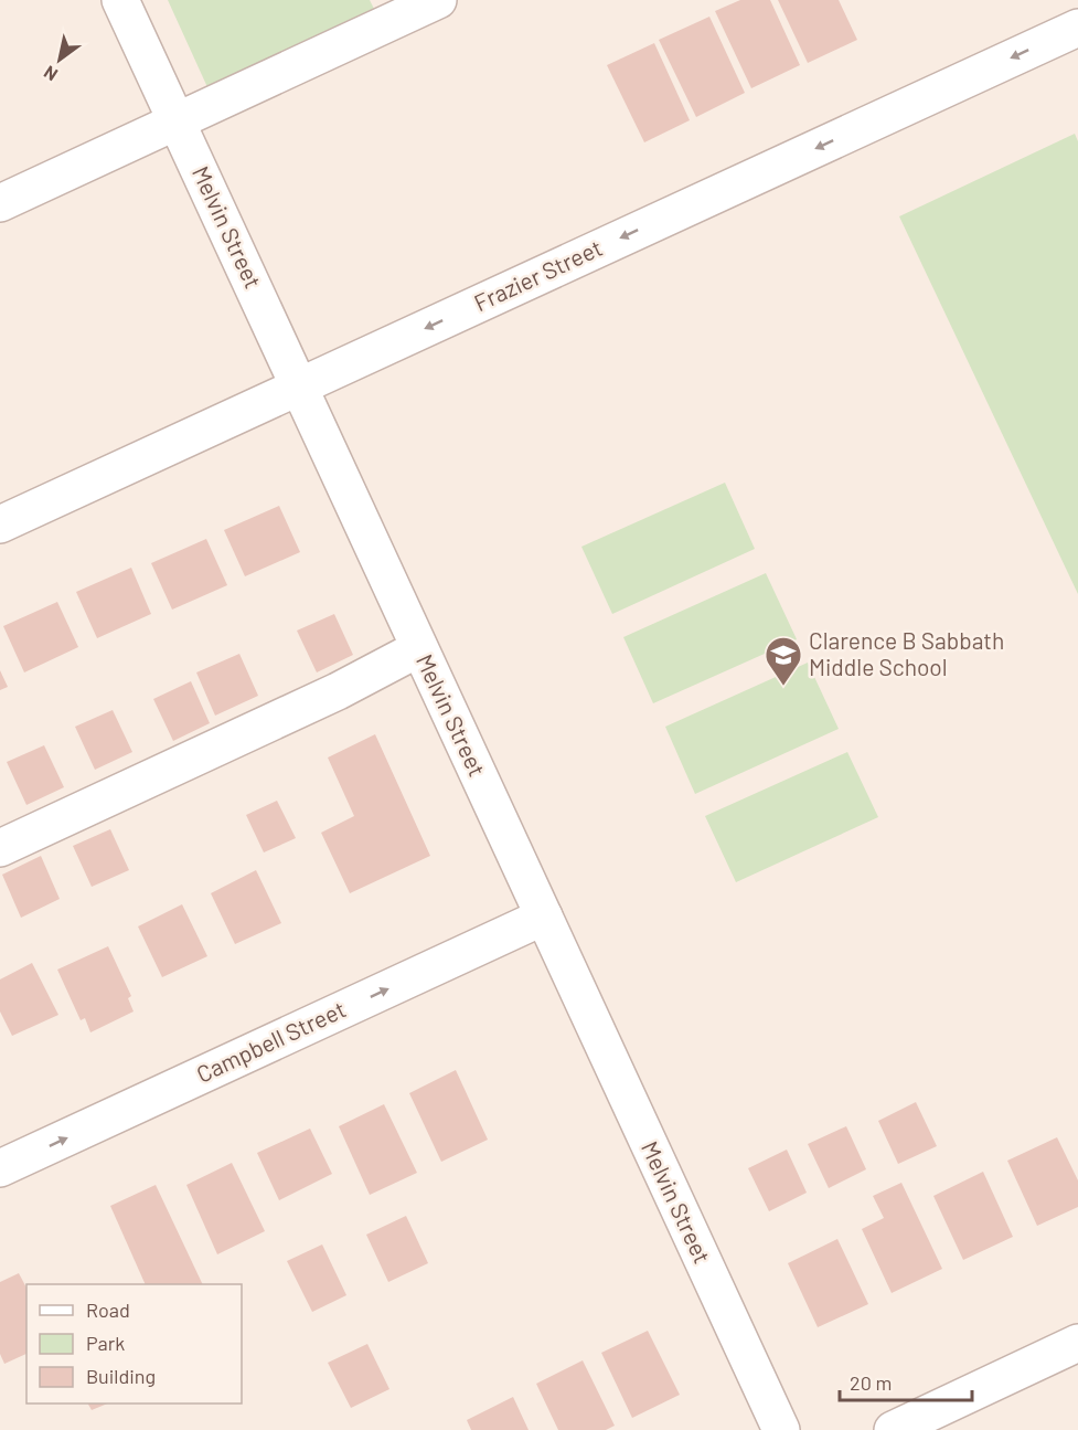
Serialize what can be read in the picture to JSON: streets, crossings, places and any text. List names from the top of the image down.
{
  "streets": {
    "street": ["Melvin Street", "Frazier Street", "Campbell Street"]
  },
  "crossings": [
    ["Melvin Street", "Frazier Street"],
    ["Melvin Street", "Campbell Street"]
  ],
  "places": {
    "school or university": ["Clarence B Sabbath Middle School"]
  },
  "legend": ["Road", "Park", "Building"],
  "scale_bar": "20 m",
  "north": "bottom left"
}
